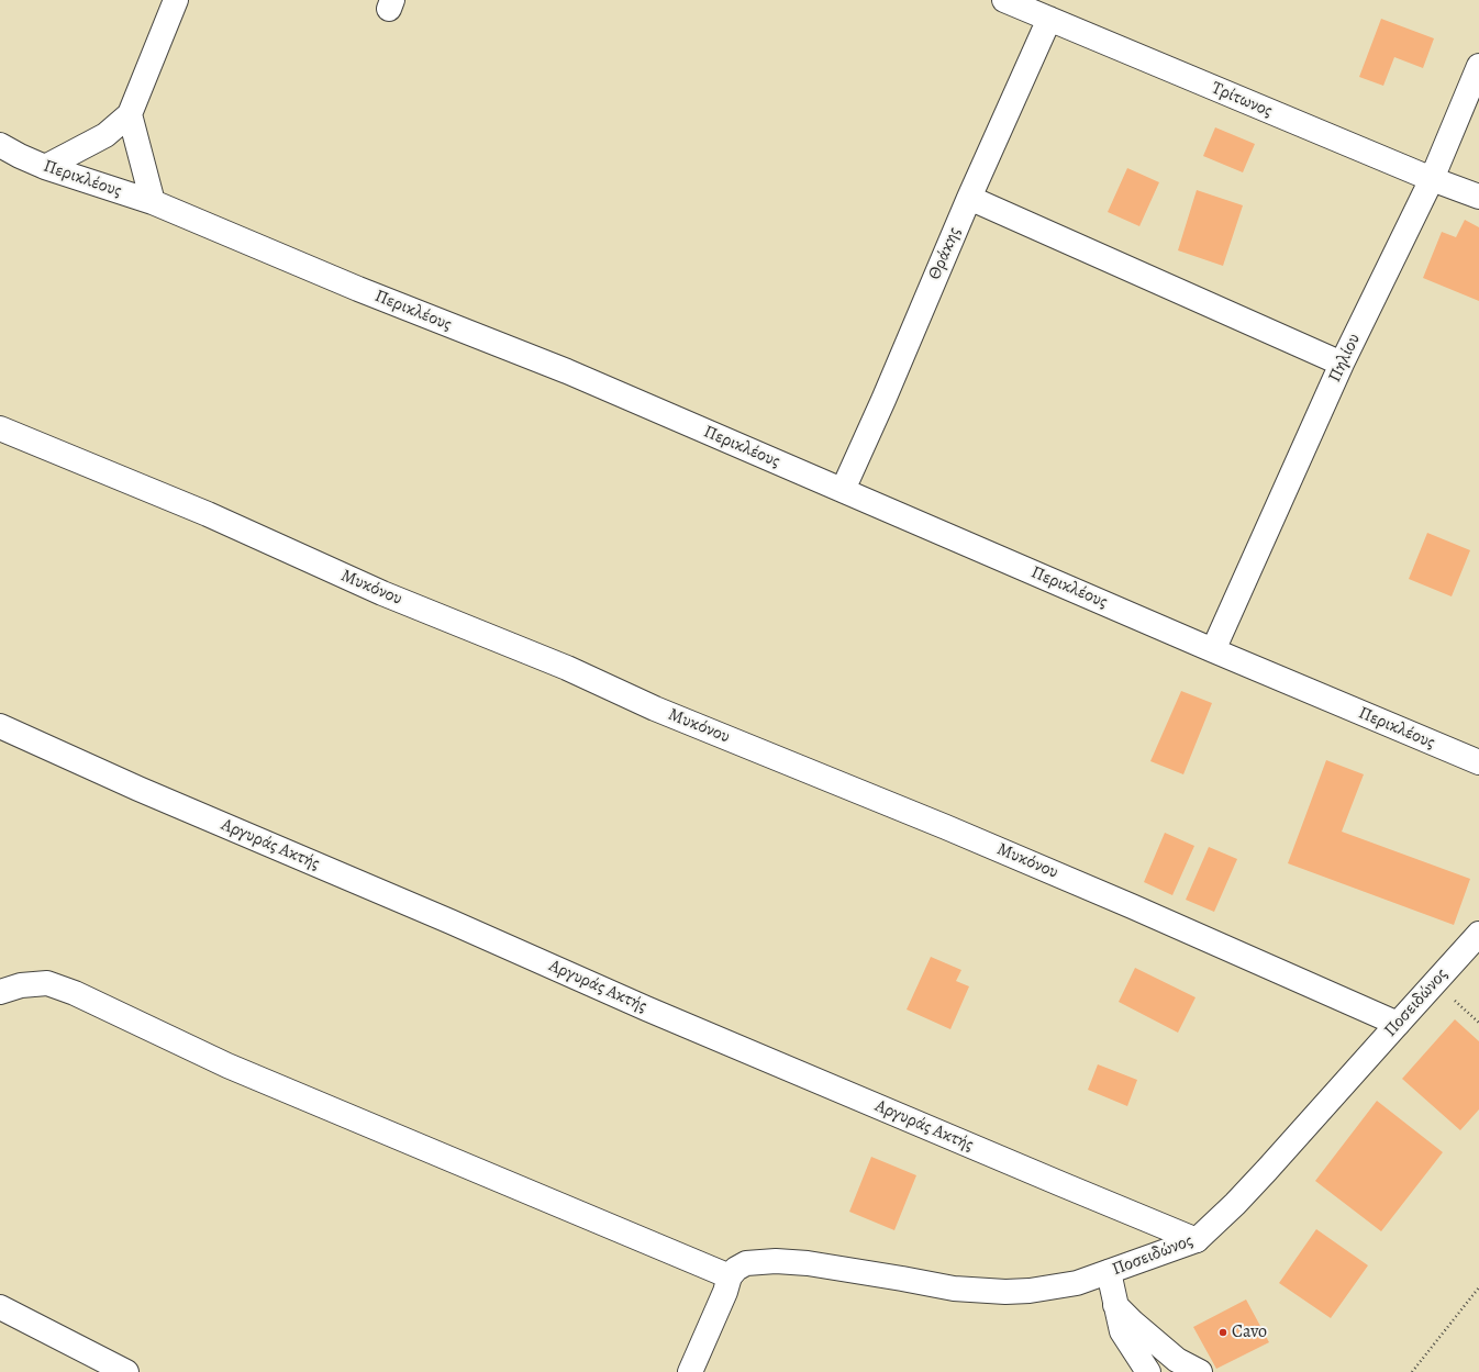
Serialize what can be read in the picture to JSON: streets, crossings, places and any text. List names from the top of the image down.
{
  "streets": {
    "street": [
      "Τρίτωνος",
      "Περικλέους",
      "Θράκης",
      "Πηλίου",
      "Μυκόνου",
      "Αργυράς Ακτής",
      "Ποσειδώνος"
    ]
  },
  "crossings": [
    ["Τρίτωνος", "Θράκης"],
    ["Τρίτωνος", "Πηλίου"],
    ["Περικλέους", "Θράκης"],
    ["Περικλέους", "Πηλίου"],
    ["Μυκόνου", "Ποσειδώνος"],
    ["Αργυράς Ακτής", "Ποσειδώνος"]
  ],
  "places": ["Cavo"]
}
